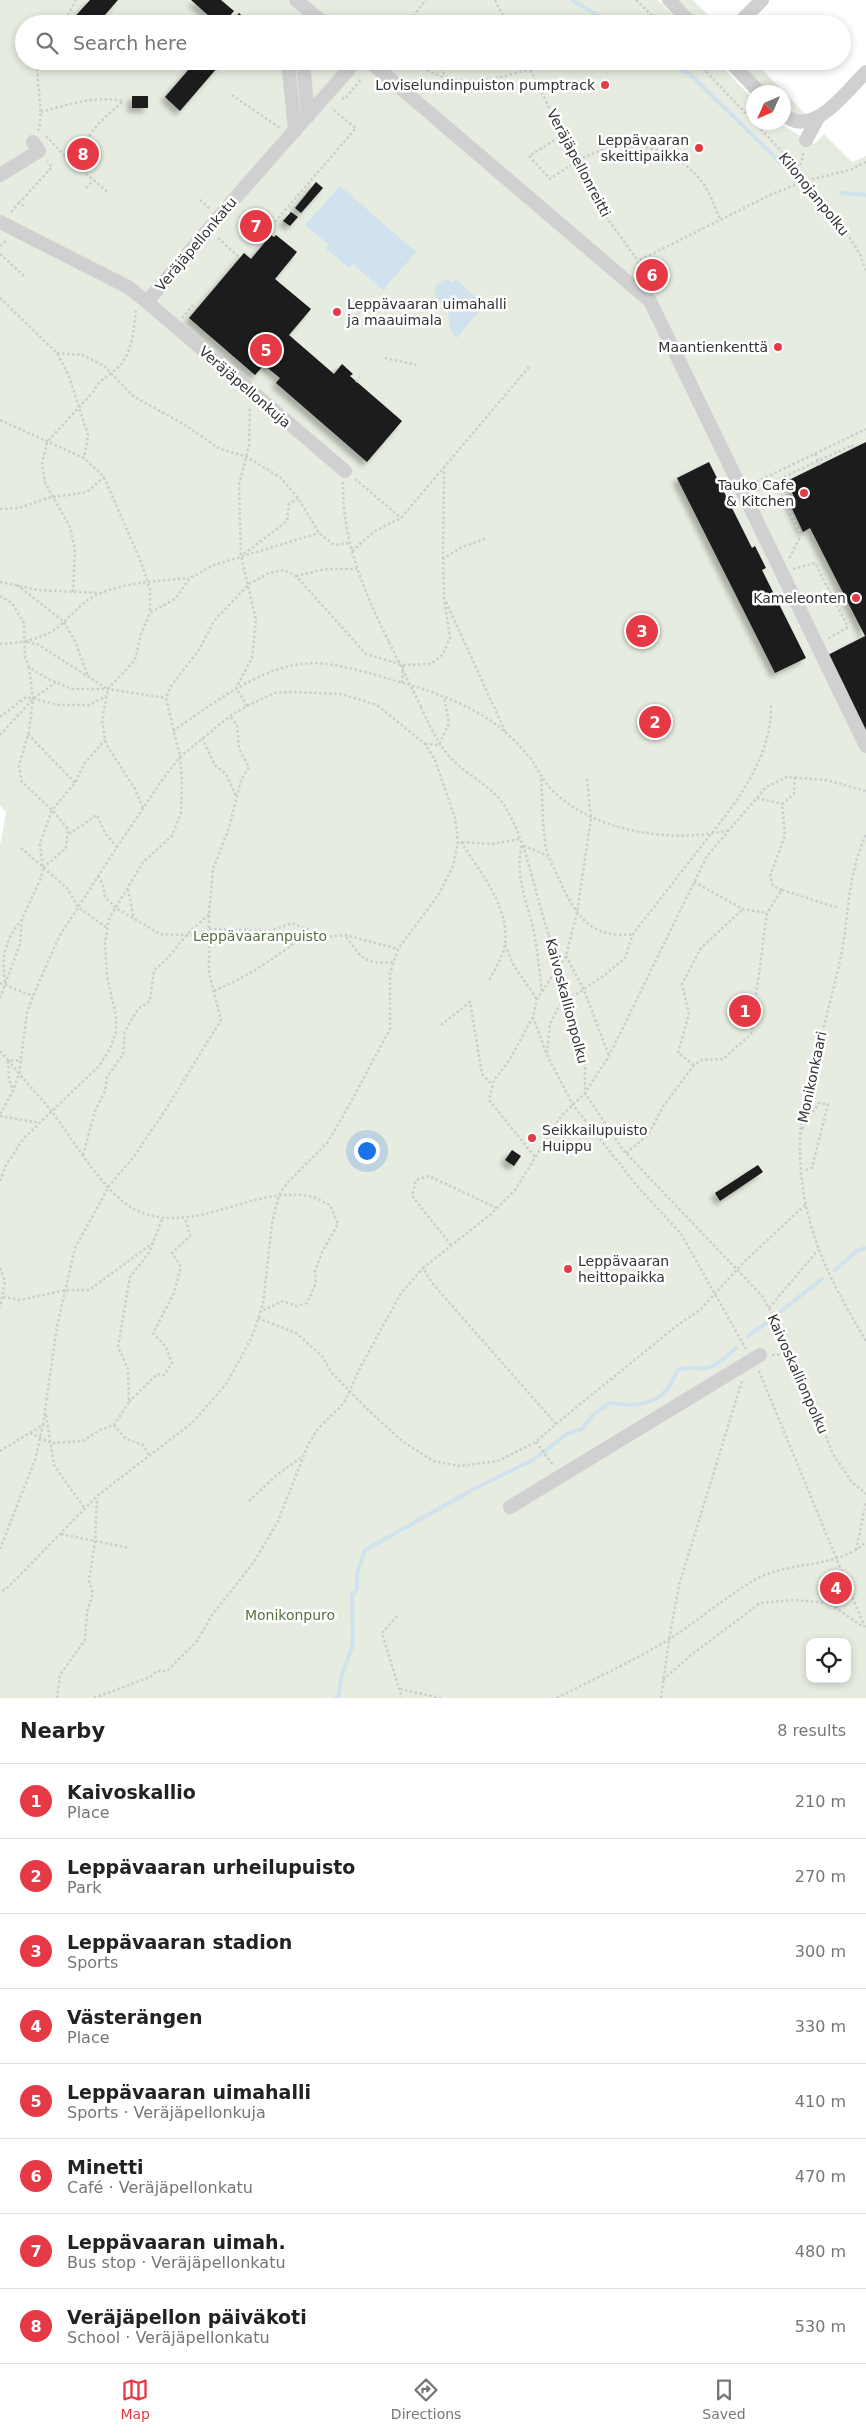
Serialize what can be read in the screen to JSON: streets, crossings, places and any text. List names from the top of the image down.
{
  "streets": {
    "street": ["Veräjäpellonkatu", "Veräjäpellonkuja"],
    "path": [
      "Veräjäpellonreitti",
      "Kilonojanpolku",
      "Kaivoskallionpolku",
      "Monikonkaari"
    ]
  },
  "crossings": [
    ["Veräjäpellonkatu", "Veräjäpellonkuja"],
    ["Veräjäpellonkuja", "Kaivoskallionpolku"]
  ],
  "parks": ["Leppävaaranpuisto", "Monikonpuro"],
  "places": [
    "Loviselundinpuiston pumptrack",
    "Leppävaaran skeittipaikka",
    "Leppävaaran uimahalli ja maauimala",
    "Maantienkenttä",
    "Tauko Cafe & Kitchen",
    "Kameleonten",
    "Seikkailupuisto Huippu",
    "Leppävaaran heittopaikka"
  ],
  "north": "bottom left",
  "page": {
    "search": "Search here",
    "pins": [
      "8",
      "7",
      "6",
      "5",
      "3",
      "2",
      "1",
      "4"
    ],
    "heading": ["Nearby", "8 results"],
    "list": [
      {
        "mark": "1",
        "name": "Kaivoskallio",
        "note": "Place",
        "value": "210 m"
      },
      {
        "mark": "2",
        "name": "Leppävaaran urheilupuisto",
        "note": "Park",
        "value": "270 m"
      },
      {
        "mark": "3",
        "name": "Leppävaaran stadion",
        "note": "Sports",
        "value": "300 m"
      },
      {
        "mark": "4",
        "name": "Västerängen",
        "note": "Place",
        "value": "330 m"
      },
      {
        "mark": "5",
        "name": "Leppävaaran uimahalli",
        "note": "Sports · Veräjäpellonkuja",
        "value": "410 m"
      },
      {
        "mark": "6",
        "name": "Minetti",
        "note": "Café · Veräjäpellonkatu",
        "value": "470 m"
      },
      {
        "mark": "7",
        "name": "Leppävaaran uimah.",
        "note": "Bus stop · Veräjäpellonkatu",
        "value": "480 m"
      },
      {
        "mark": "8",
        "name": "Veräjäpellon päiväkoti",
        "note": "School · Veräjäpellonkatu",
        "value": "530 m"
      }
    ],
    "nav": ["Map", "Directions", "Saved"]
  }
}
